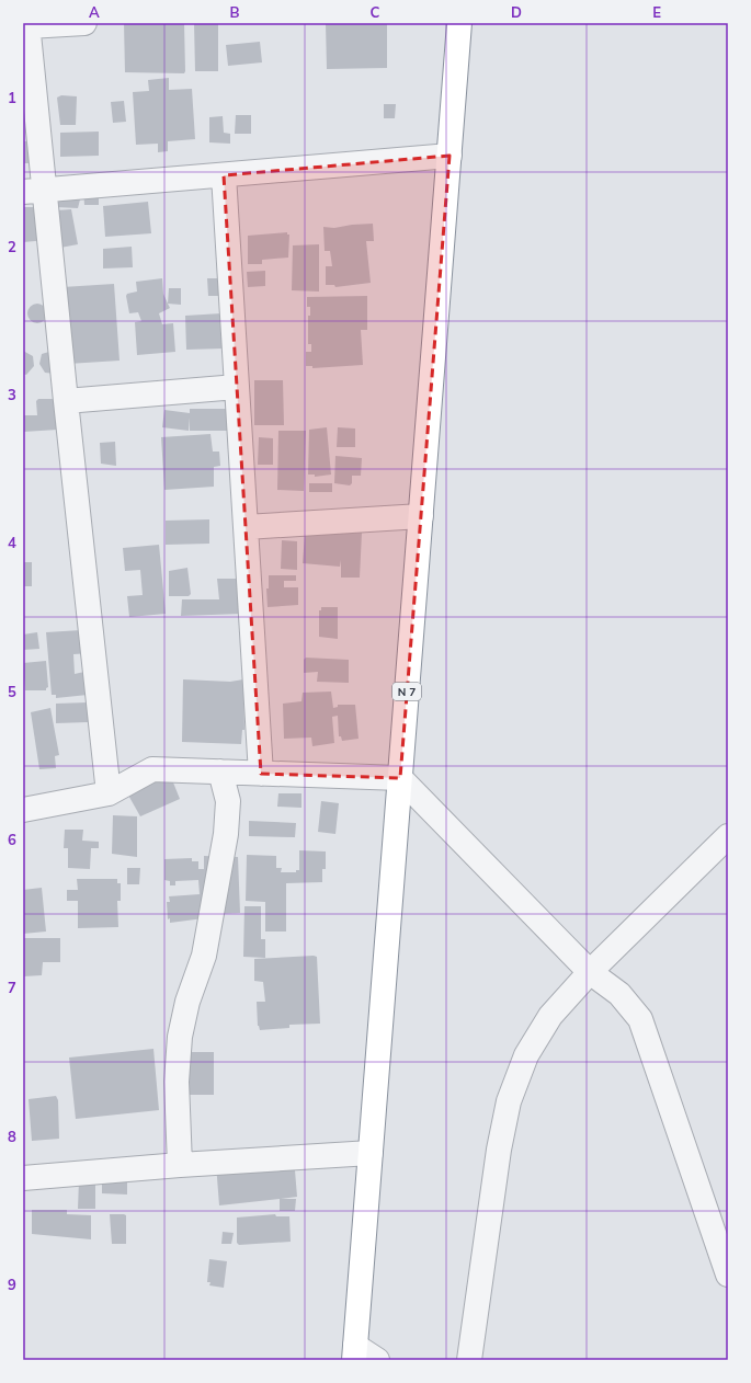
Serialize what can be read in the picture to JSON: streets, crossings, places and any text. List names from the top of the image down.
{
  "streets": {
    "highway": ["N 7"]
  },
  "grid": {
    "columns": [
      "A",
      "B",
      "C",
      "D",
      "E"
    ],
    "rows": [
      "1",
      "2",
      "3",
      "4",
      "5",
      "6",
      "7",
      "8",
      "9"
    ]
  }
}
